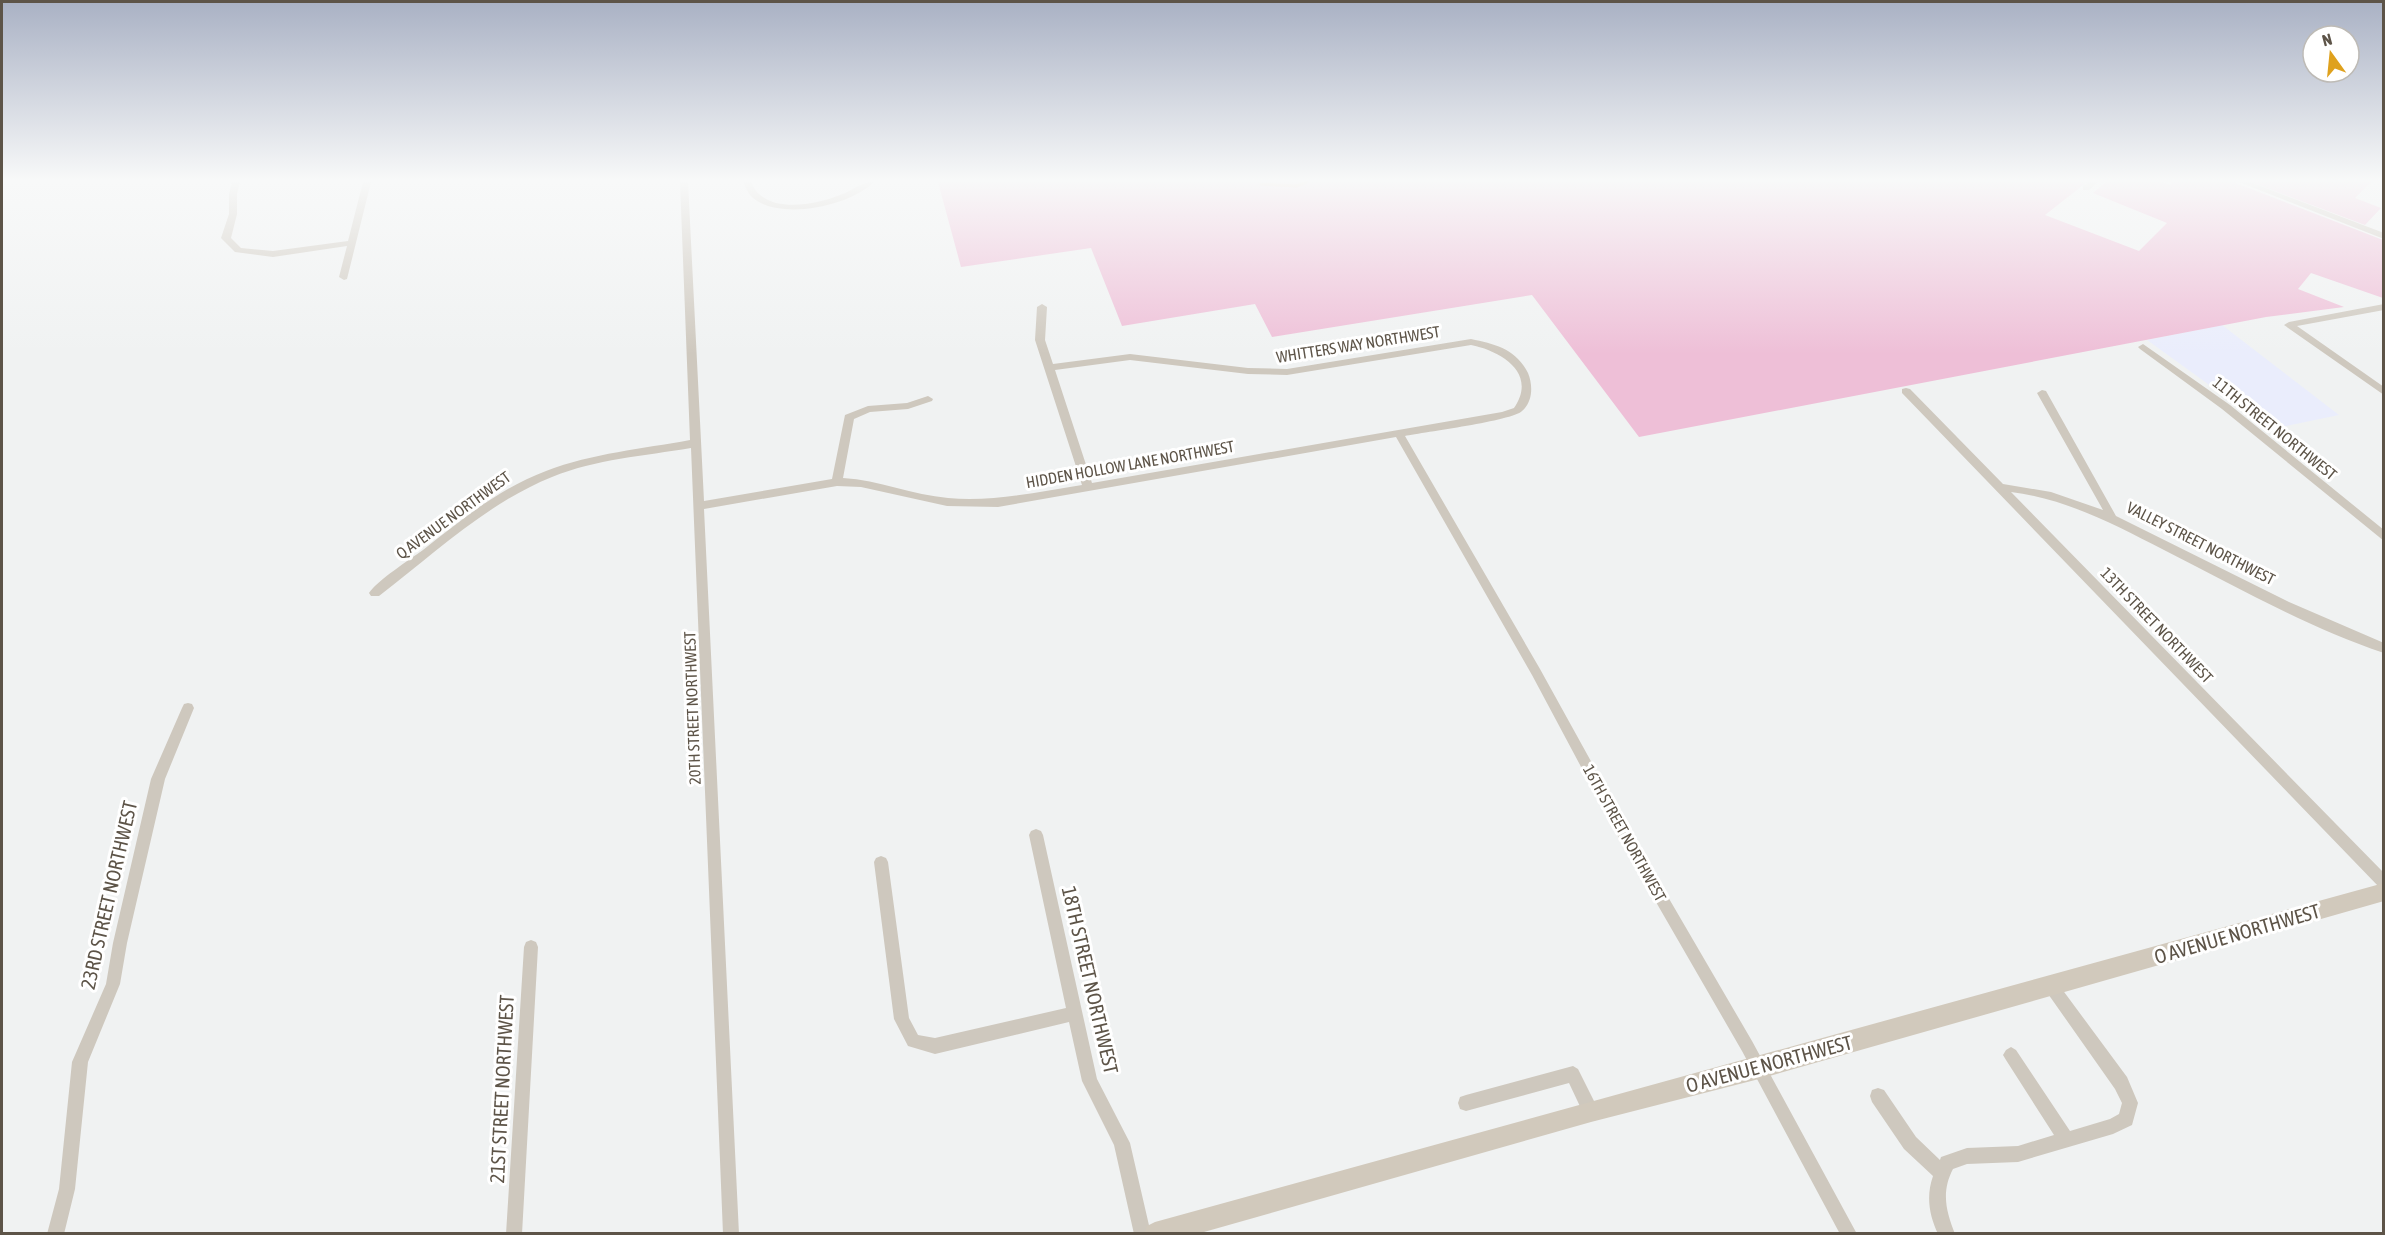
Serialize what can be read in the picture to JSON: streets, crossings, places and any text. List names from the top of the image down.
{
  "streets": {
    "street": [
      "WHITTERS WAY NORTHWEST",
      "11TH STREET NORTHWEST",
      "HIDDEN HOLLOW LANE NORTHWEST",
      "Q AVENUE NORTHWEST",
      "VALLEY STREET NORTHWEST",
      "13TH STREET NORTHWEST",
      "20TH STREET NORTHWEST",
      "16TH STREET NORTHWEST",
      "23RD STREET NORTHWEST",
      "O AVENUE NORTHWEST",
      "18TH STREET NORTHWEST",
      "21ST STREET NORTHWEST"
    ]
  },
  "crossings": [
    ["WHITTERS WAY NORTHWEST", "HIDDEN HOLLOW LANE NORTHWEST"],
    ["HIDDEN HOLLOW LANE NORTHWEST", "20TH STREET NORTHWEST"],
    ["HIDDEN HOLLOW LANE NORTHWEST", "16TH STREET NORTHWEST"],
    ["Q AVENUE NORTHWEST", "20TH STREET NORTHWEST"],
    ["VALLEY STREET NORTHWEST", "13TH STREET NORTHWEST"],
    ["16TH STREET NORTHWEST", "O AVENUE NORTHWEST"]
  ],
  "north": "top"
}
